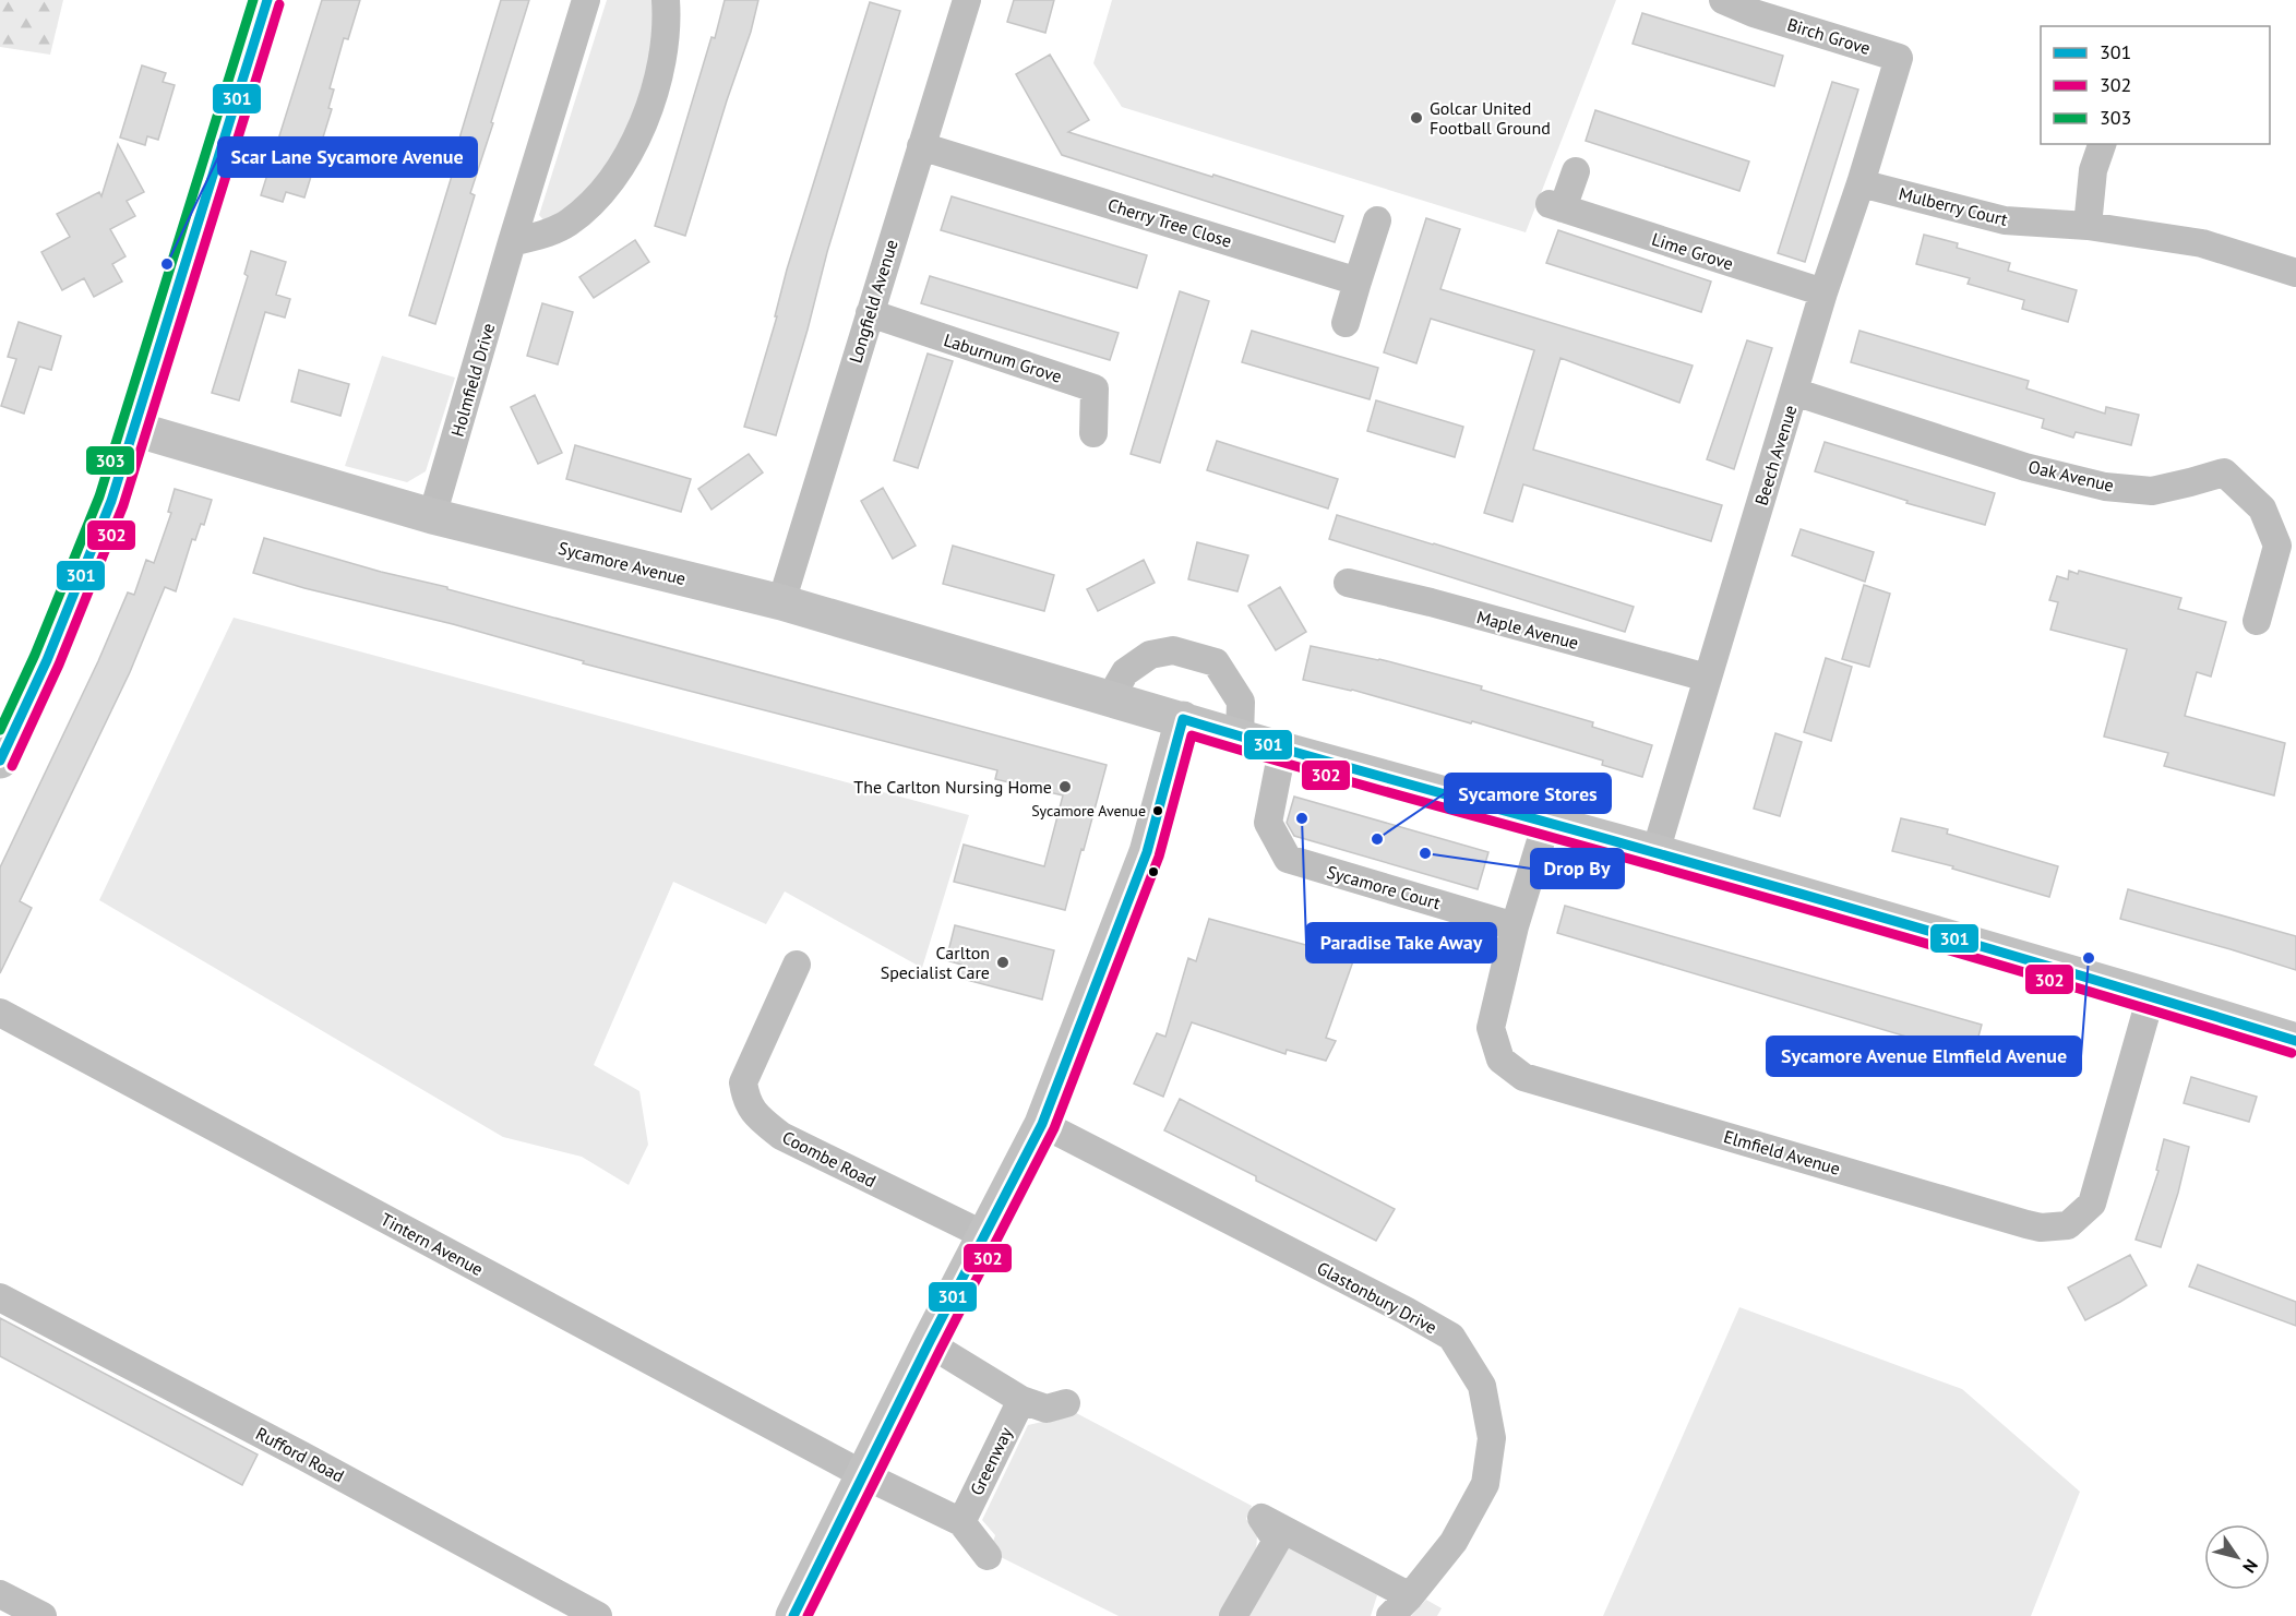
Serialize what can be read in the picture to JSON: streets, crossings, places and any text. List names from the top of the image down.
{
  "streets": {
    "street": [
      "Birch Grove",
      "Mulberry Court",
      "Cherry Tree Close",
      "Lime Grove",
      "Longfield Avenue",
      "Laburnum Grove",
      "Holmfield Drive",
      "Beech Avenue",
      "Oak Avenue",
      "Sycamore Avenue",
      "Maple Avenue",
      "Sycamore Court",
      "Elmfield Avenue",
      "Coombe Road",
      "Tintern Avenue",
      "Glastonbury Drive",
      "Rufford Road",
      "Greenway"
    ]
  },
  "crossings": [
    ["Birch Grove", "Beech Avenue"],
    ["Mulberry Court", "Beech Avenue"],
    ["Cherry Tree Close", "Longfield Avenue"],
    ["Lime Grove", "Beech Avenue"],
    ["Longfield Avenue", "Laburnum Grove"],
    ["Longfield Avenue", "Sycamore Avenue"],
    ["Holmfield Drive", "Sycamore Avenue"],
    ["Beech Avenue", "Oak Avenue"],
    ["Beech Avenue", "Sycamore Avenue"],
    ["Beech Avenue", "Maple Avenue"],
    ["Sycamore Avenue", "Sycamore Court"],
    ["Sycamore Avenue", "Elmfield Avenue"],
    ["Sycamore Court", "Elmfield Avenue"]
  ],
  "places": [
    "Golcar United Football Ground",
    "Scar Lane Sycamore Avenue",
    "The Carlton Nursing Home",
    "Sycamore Avenue",
    "Paradise Take Away",
    "Sycamore Stores",
    "Drop By",
    "Sycamore Avenue Elmfield Avenue",
    "Carlton Specialist Care"
  ],
  "lines": ["transit line 301", "transit line 303", "transit line 302"],
  "legend": ["301", "302", "303"],
  "north": "bottom right"
}
